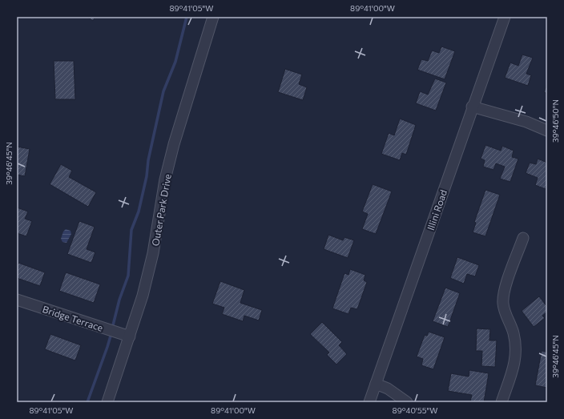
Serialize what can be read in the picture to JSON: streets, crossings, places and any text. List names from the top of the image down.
{
  "streets": {
    "street": ["Outer Park Drive", "Illini Road", "Bridge Terrace"]
  },
  "crossings": [
    ["Outer Park Drive", "Bridge Terrace"]
  ],
  "coordinates": [
    "89°41'05\"W",
    "89°41'00\"W",
    "39°46'50\"N",
    "39°46'45\"N",
    "89°40'55\"W"
  ]
}
